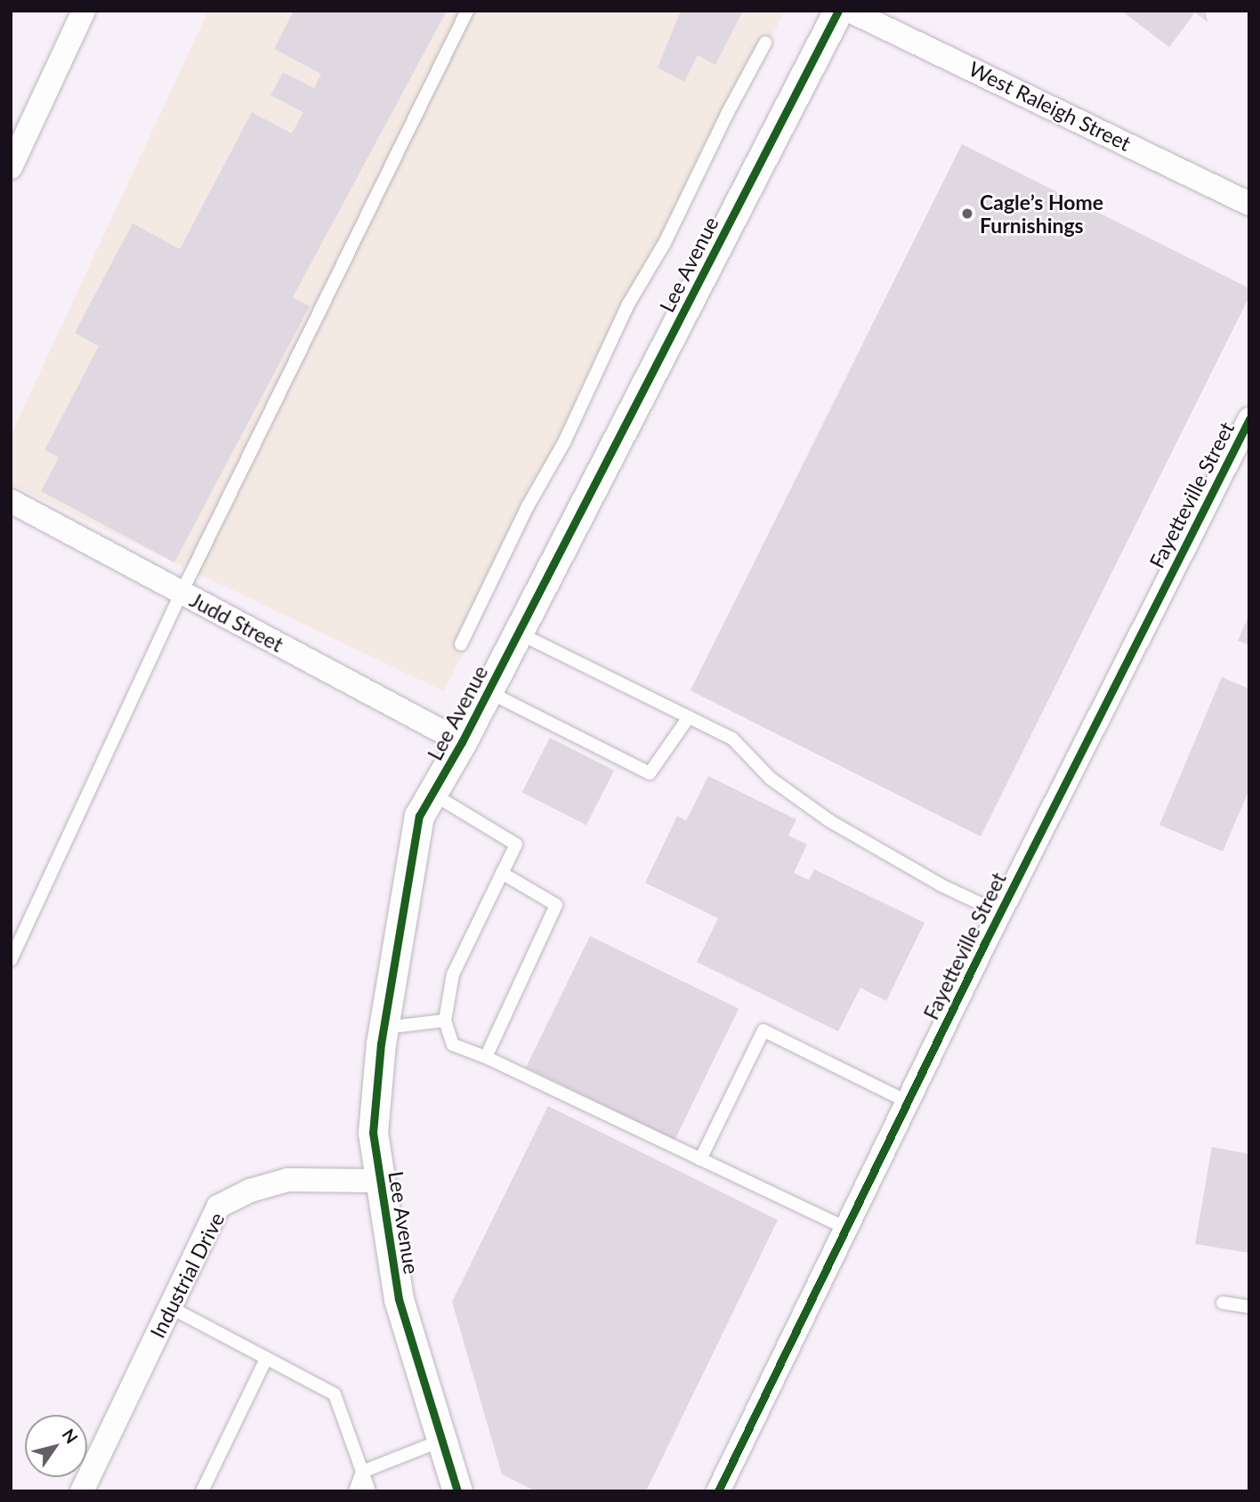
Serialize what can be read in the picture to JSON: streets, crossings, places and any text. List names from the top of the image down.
{
  "streets": {
    "street": [
      "West Raleigh Street",
      "Lee Avenue",
      "Fayetteville Street",
      "Judd Street",
      "Industrial Drive"
    ]
  },
  "crossings": [
    ["Lee Avenue", "Judd Street"],
    ["Lee Avenue", "Industrial Drive"]
  ],
  "places": ["Cagle’s Home Furnishings"],
  "north": "top right"
}
